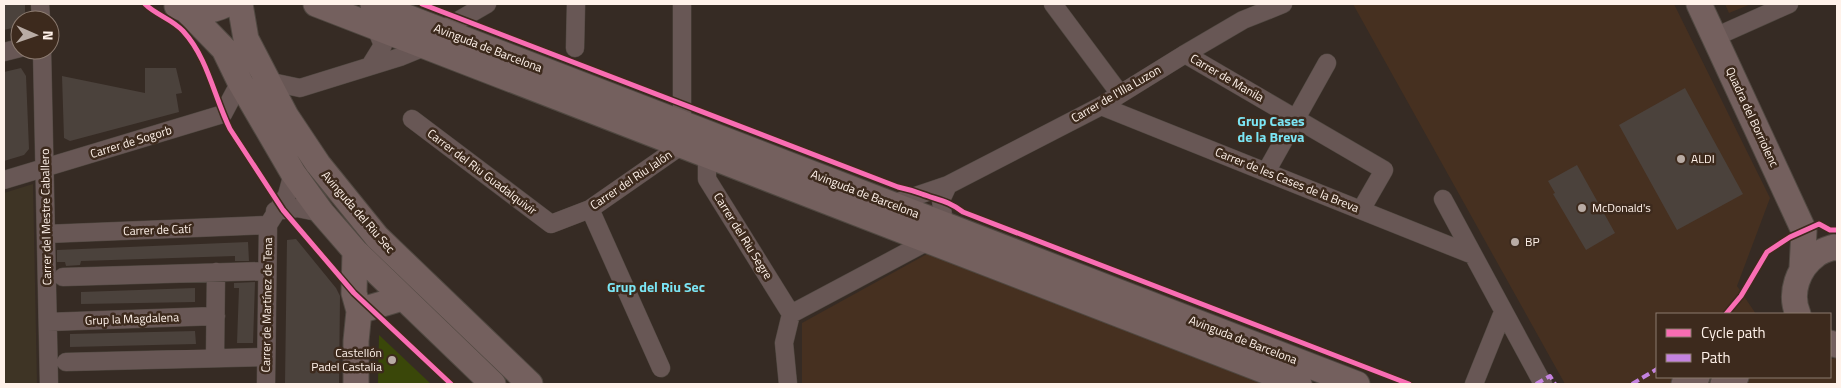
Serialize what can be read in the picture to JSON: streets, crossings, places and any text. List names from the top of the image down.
{
  "streets": {
    "main road": ["Avinguda de Barcelona", "Quadra del Borriolenc", "Avinguda del Riu Sec"],
    "street": [
      "Carrer de Manila",
      "Carrer de l'Illa Luzon",
      "Carrer de Sogorb",
      "Carrer del Riu Guadalquivir",
      "Carrer del Riu Jalón",
      "Carrer de les Cases de la Breva",
      "Carrer del Mestre Caballero",
      "Carrer de Catí",
      "Carrer del Riu Segre",
      "Carrer de Martínez de Tena",
      "Grup la Magdalena"
    ]
  },
  "crossings": [
    ["Avinguda de Barcelona", "Carrer de l'Illa Luzon"],
    ["Avinguda de Barcelona", "Carrer del Riu Jalón"],
    ["Avinguda de Barcelona", "Carrer del Riu Segre"],
    ["Carrer de Manila", "Carrer de l'Illa Luzon"],
    ["Carrer de Manila", "Carrer de les Cases de la Breva"],
    ["Carrer de l'Illa Luzon", "Carrer de les Cases de la Breva"],
    ["Carrer de Sogorb", "Avinguda del Riu Sec"],
    ["Carrer de Sogorb", "Carrer del Mestre Caballero"],
    ["Carrer del Riu Guadalquivir", "Carrer del Riu Jalón"],
    ["Carrer del Mestre Caballero", "Carrer de Catí"],
    ["Carrer del Mestre Caballero", "Grup la Magdalena"],
    ["Carrer de Catí", "Carrer de Martínez de Tena"]
  ],
  "districts": ["Grup Cases de la Breva", "Grup del Riu Sec"],
  "places": [
    "ALDI",
    "McDonald's",
    "BP",
    "Castellón Padel Castalia"
  ],
  "legend": ["Cycle path", "Path"],
  "north": "right"
}
